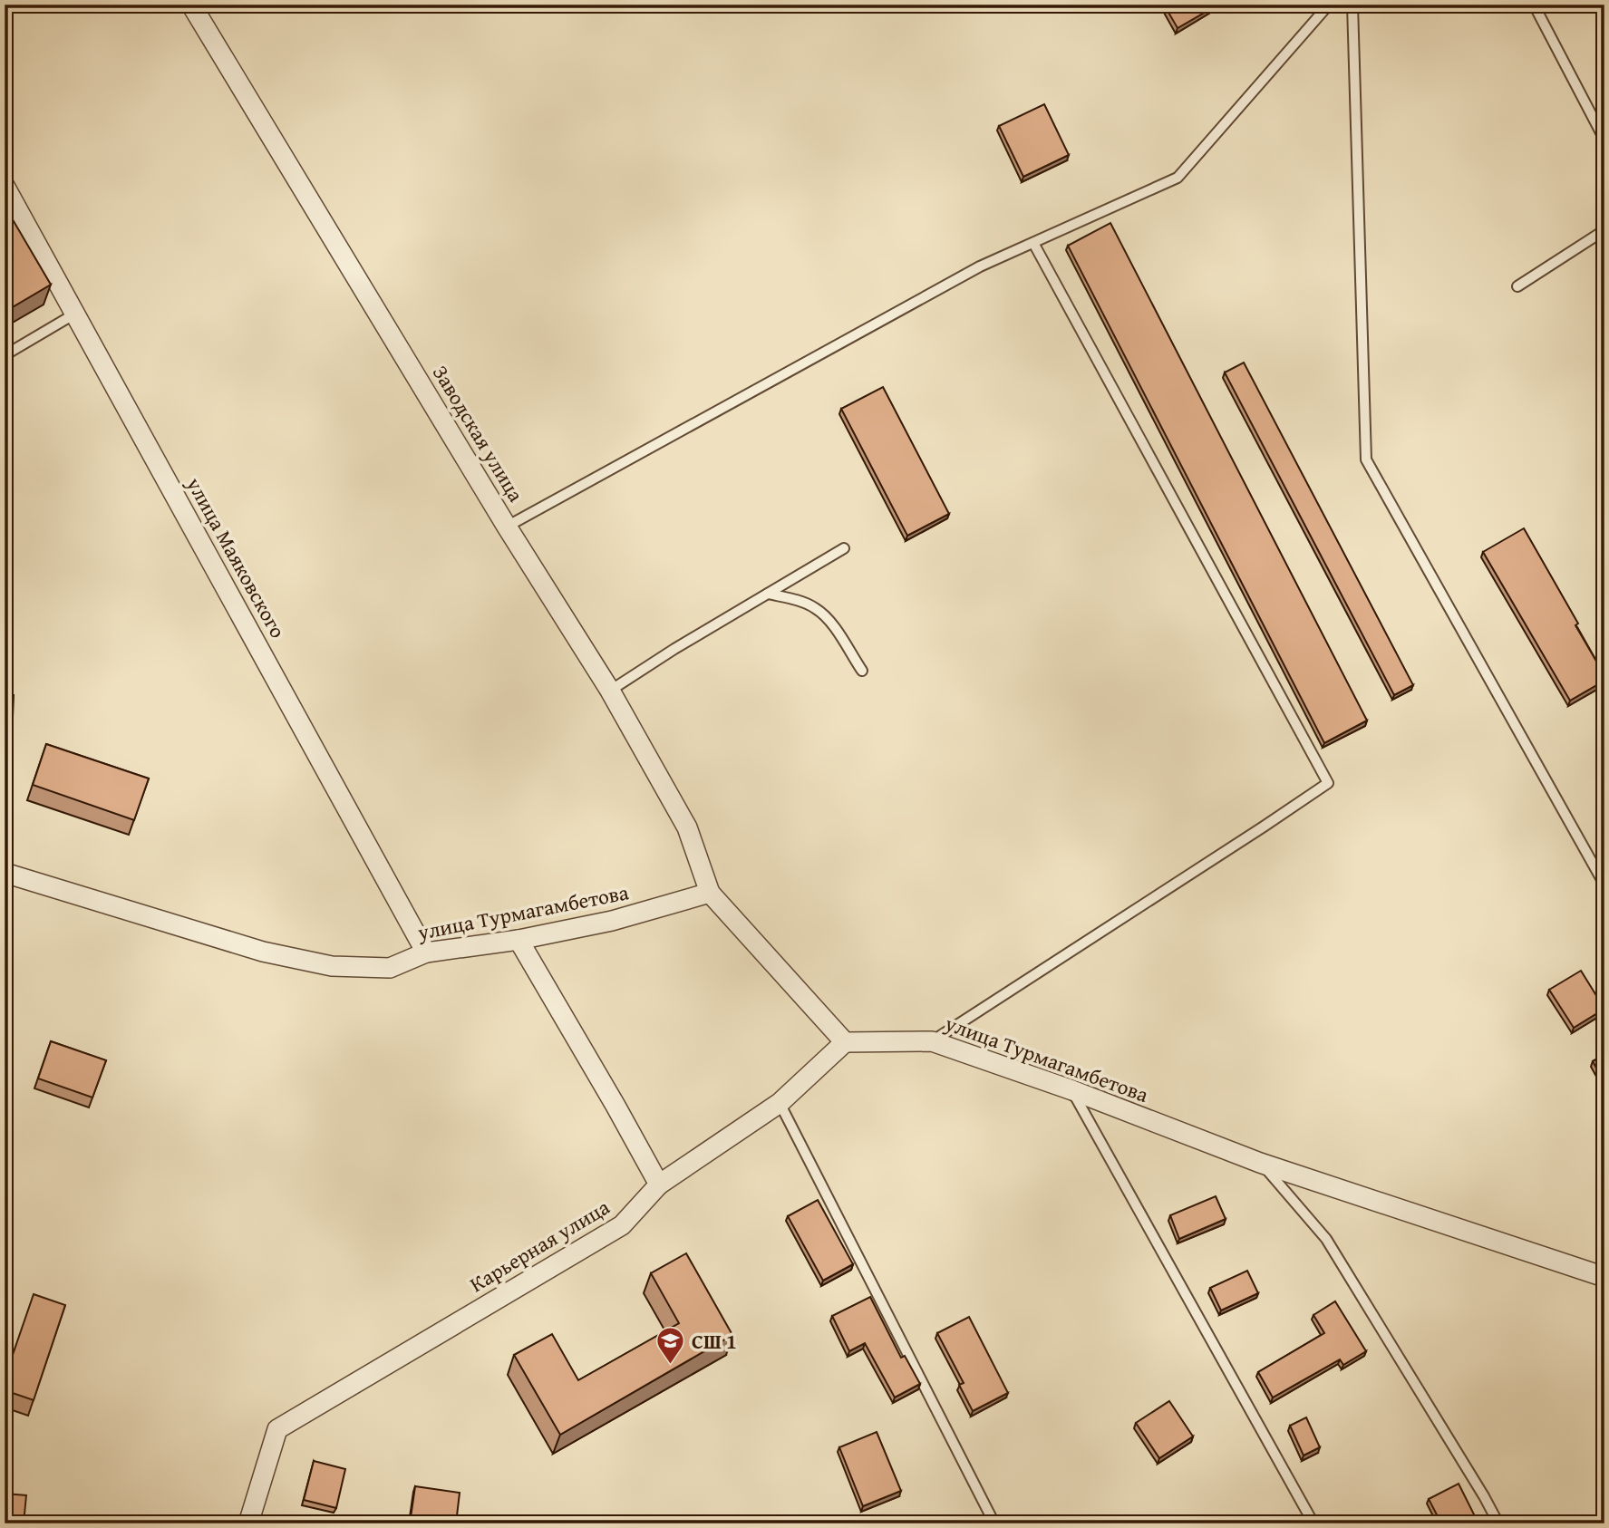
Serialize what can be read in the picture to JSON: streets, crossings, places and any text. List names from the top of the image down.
{
  "streets": {
    "street": [
      "Заводская улица",
      "улица Маяковского",
      "улица Турмагамбетова",
      "Карьерная улица"
    ]
  },
  "crossings": [
    ["Заводская улица", "улица Турмагамбетова"],
    ["улица Маяковского", "улица Турмагамбетова"],
    ["улица Турмагамбетова", "Карьерная улица"]
  ],
  "places": {
    "school or university": ["СШ 1"]
  }
}
